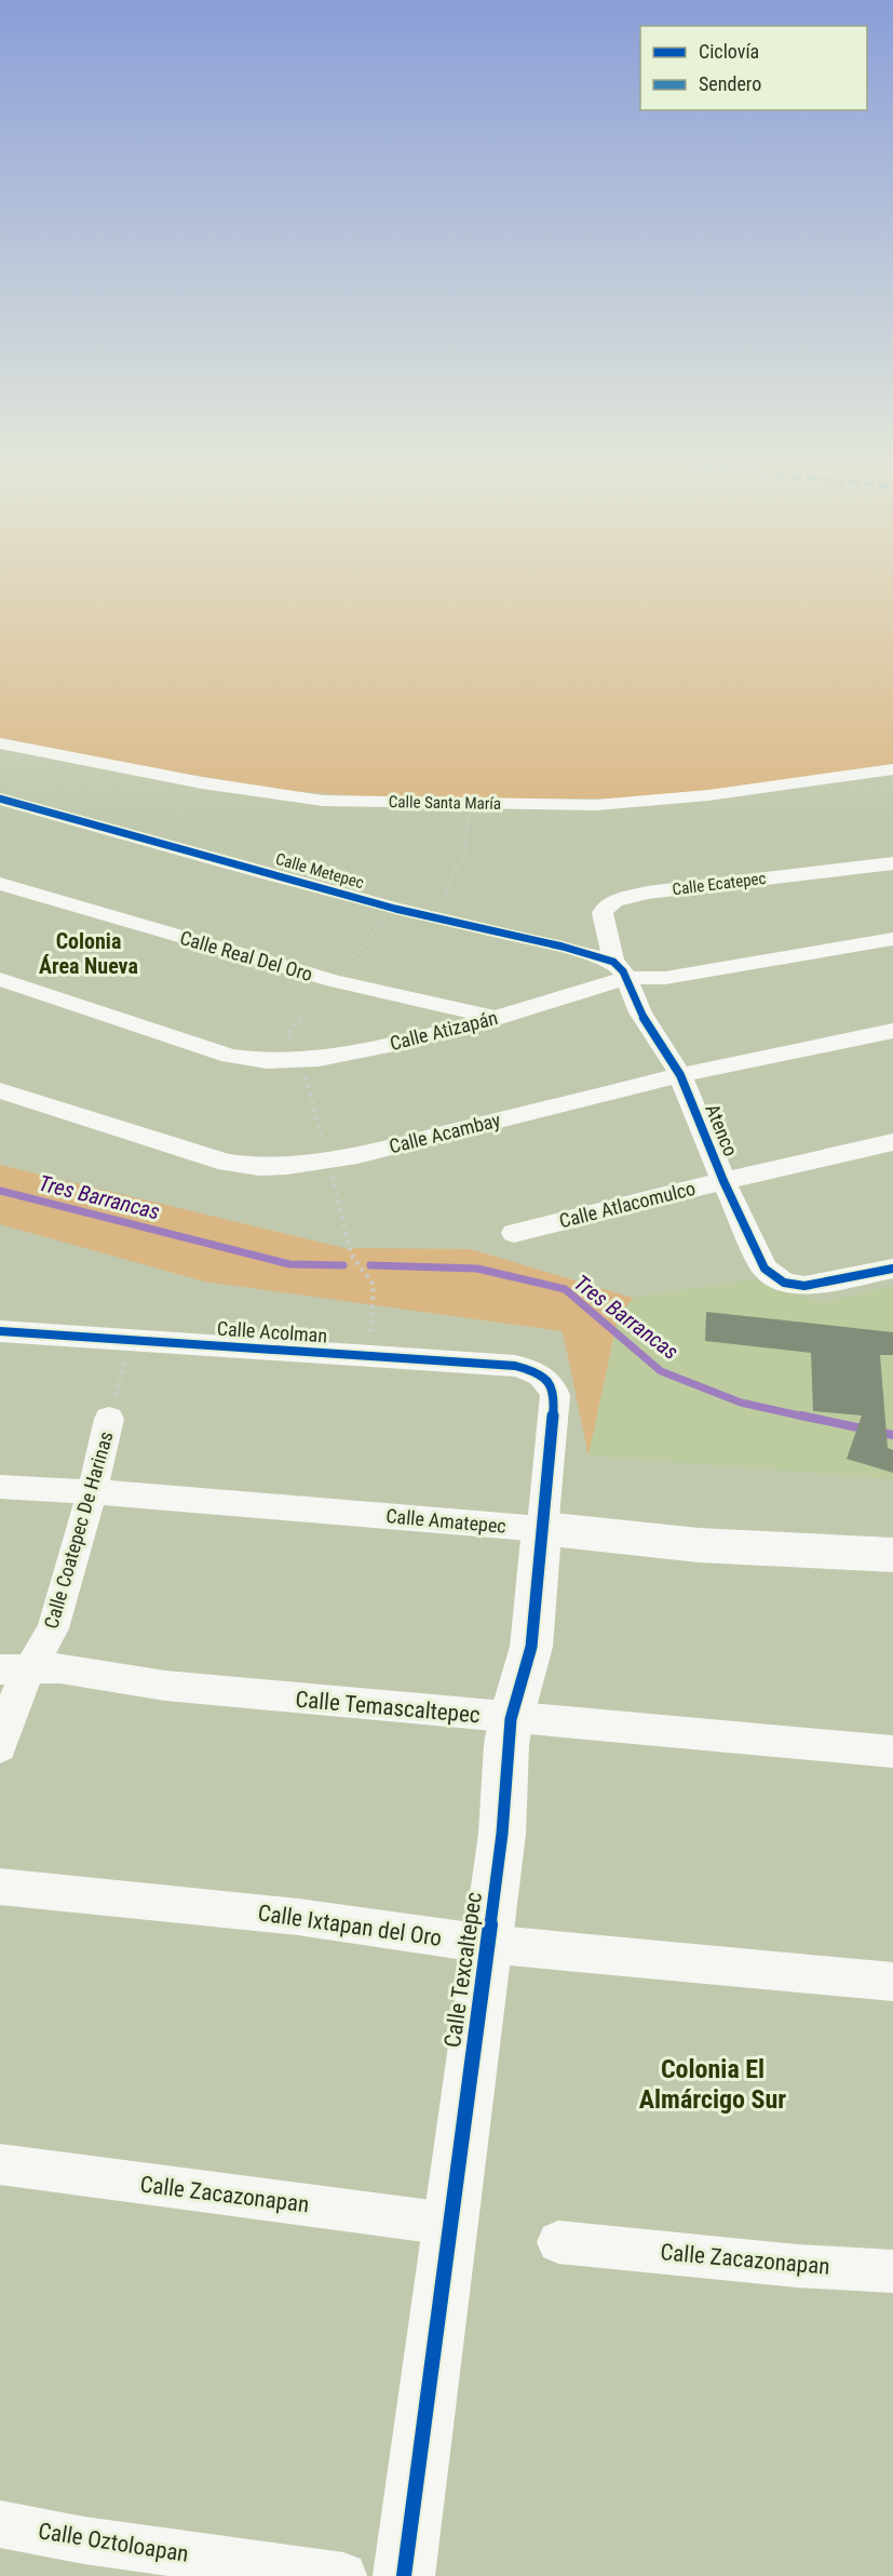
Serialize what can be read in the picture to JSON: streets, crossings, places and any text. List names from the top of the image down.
{
  "streets": {
    "street": [
      "Calle Santa María",
      "Calle Metepec",
      "Calle Ecatepec",
      "Calle Real Del Oro",
      "Calle Atizapán",
      "Atenco",
      "Calle Acambay",
      "Calle Atlacomulco",
      "Calle Acolman",
      "Calle Amatepec",
      "Calle Coatepec De Harinas",
      "Calle Temascaltepec",
      "Calle Ixtapan del Oro",
      "Calle Texcaltepec",
      "Calle Zacazonapan",
      "Calle Oztoloapan"
    ]
  },
  "crossings": [
    ["Calle Metepec", "Calle Ecatepec"],
    ["Calle Metepec", "Calle Atizapán"],
    ["Calle Metepec", "Atenco"],
    ["Calle Ecatepec", "Calle Atizapán"],
    ["Calle Ecatepec", "Atenco"],
    ["Calle Real Del Oro", "Calle Atizapán"],
    ["Calle Atizapán", "Atenco"],
    ["Atenco", "Calle Acambay"],
    ["Atenco", "Calle Atlacomulco"],
    ["Calle Acolman", "Calle Texcaltepec"],
    ["Calle Amatepec", "Calle Coatepec De Harinas"],
    ["Calle Amatepec", "Calle Texcaltepec"],
    ["Calle Coatepec De Harinas", "Calle Temascaltepec"],
    ["Calle Temascaltepec", "Calle Texcaltepec"],
    ["Calle Ixtapan del Oro", "Calle Texcaltepec"],
    ["Calle Texcaltepec", "Calle Zacazonapan"]
  ],
  "districts": ["Colonia Área Nueva", "Colonia El Almárcigo Sur"],
  "water": ["Tres Barrancas"],
  "legend": ["Ciclovía", "Sendero"]
}
